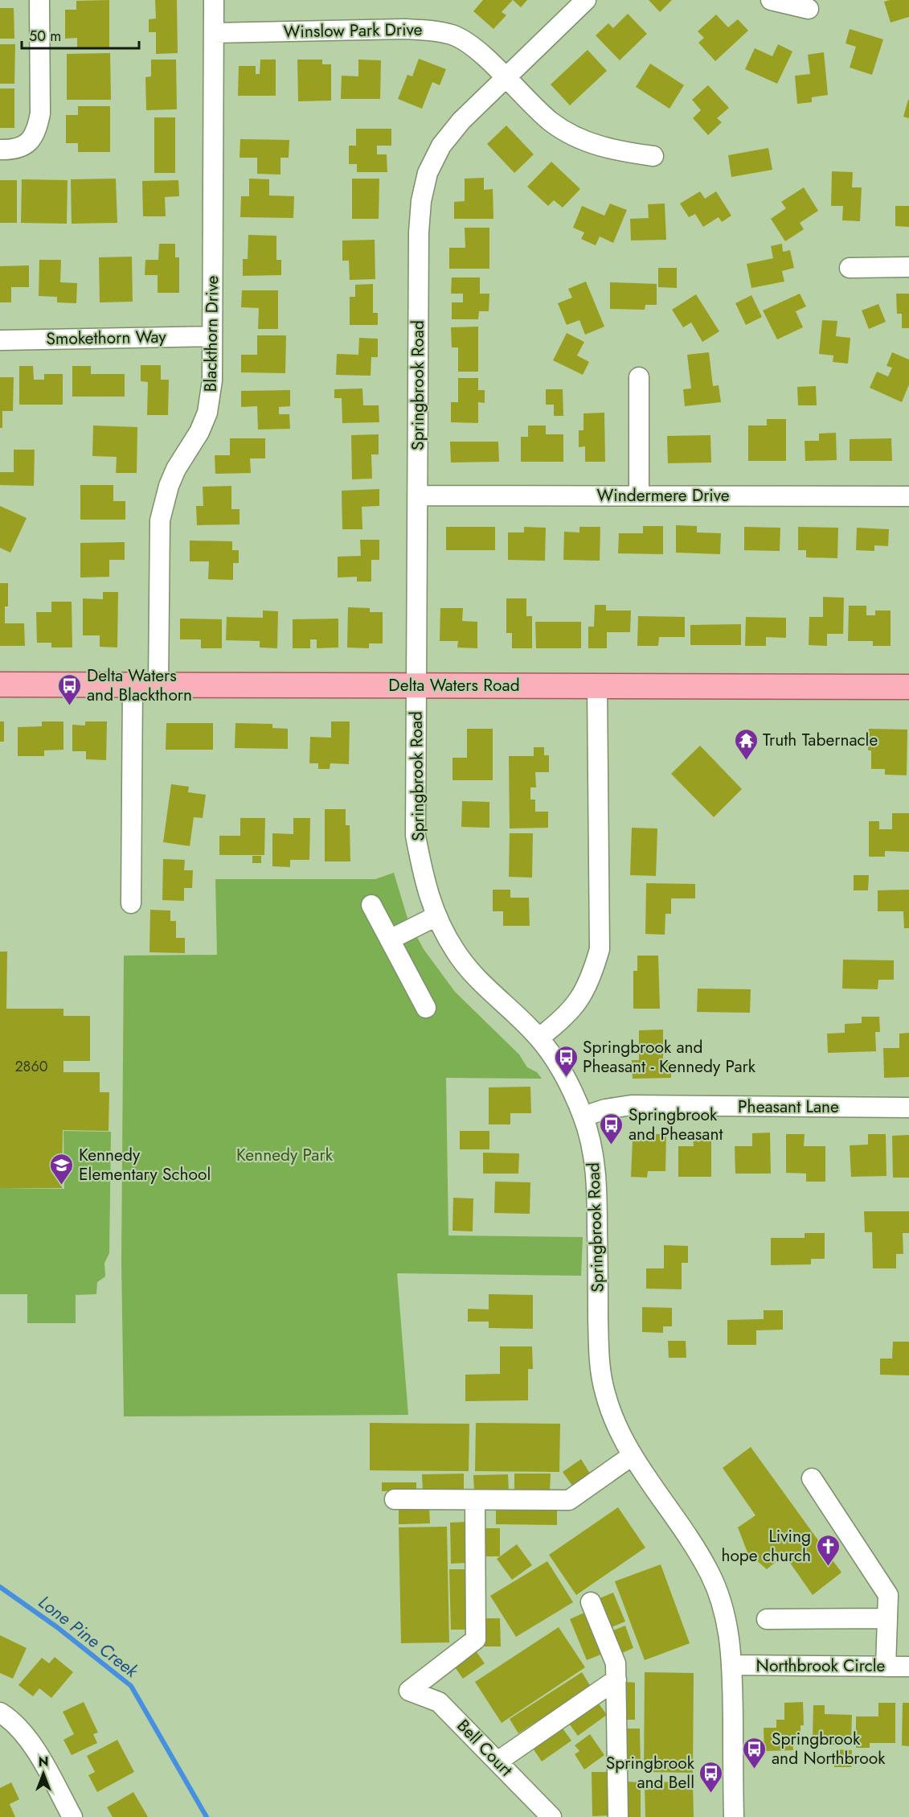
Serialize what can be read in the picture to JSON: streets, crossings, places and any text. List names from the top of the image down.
{
  "streets": {
    "main road": ["Delta Waters Road"],
    "street": [
      "Winslow Park Drive",
      "Blackthorn Drive",
      "Smokethorn Way",
      "Springbrook Road",
      "Windermere Drive",
      "Pheasant Lane",
      "Northbrook Circle",
      "Bell Court"
    ]
  },
  "crossings": [
    ["Winslow Park Drive", "Blackthorn Drive"],
    ["Winslow Park Drive", "Springbrook Road"],
    ["Blackthorn Drive", "Smokethorn Way"],
    ["Blackthorn Drive", "Delta Waters Road"],
    ["Springbrook Road", "Windermere Drive"],
    ["Springbrook Road", "Delta Waters Road"],
    ["Springbrook Road", "Pheasant Lane"],
    ["Springbrook Road", "Northbrook Circle"]
  ],
  "water": ["Lone Pine Creek"],
  "parks": ["Kennedy Park"],
  "places": {
    "bus stop": [
      "Delta Waters and Blackthorn",
      "Springbrook and Pheasant - Kennedy Park",
      "Springbrook and Pheasant",
      "Springbrook and Northbrook",
      "Springbrook and Bell"
    ],
    "temple": ["Truth Tabernacle"],
    "school or university": ["Kennedy Elementary School"],
    "church": ["Living hope church"]
  },
  "house_numbers": ["2860"],
  "scale_bar": "50 m",
  "north": "top"
}
